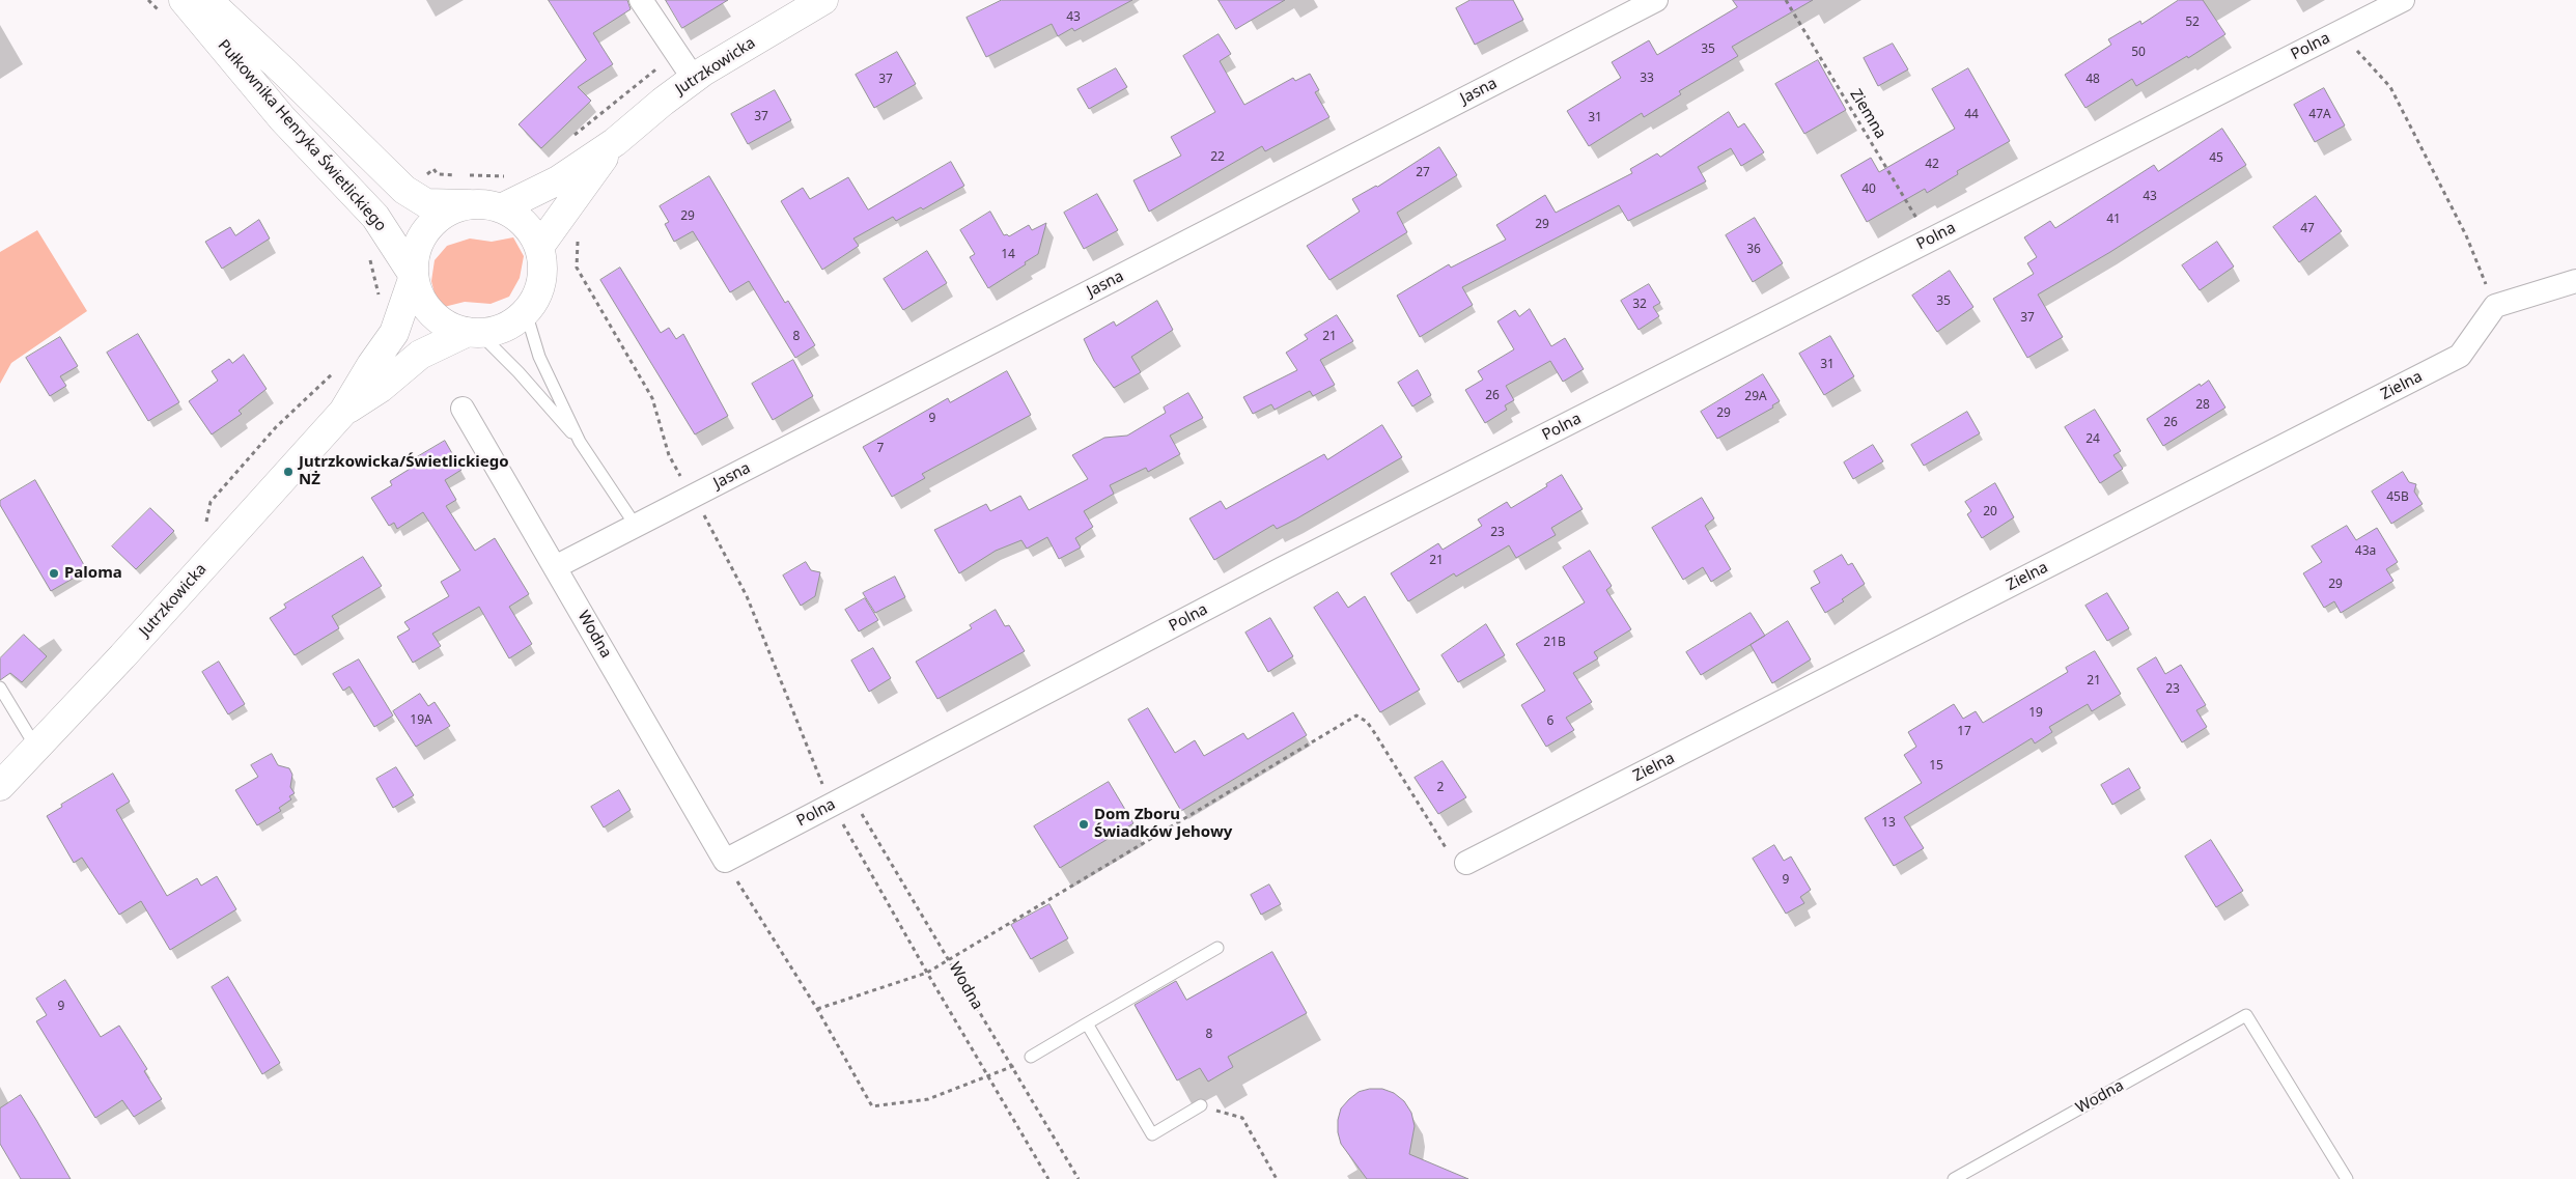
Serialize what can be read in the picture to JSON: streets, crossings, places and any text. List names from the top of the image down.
{
  "streets": {
    "main road": ["Jutrzkowicka", "Pułkownika Henryka Świetlickiego"],
    "street": [
      "Polna",
      "Jasna",
      "Zielna",
      "Wodna"
    ],
    "path": ["Ziemna"]
  },
  "crossings": [
    ["Polna", "Ziemna"],
    ["Polna", "Wodna"],
    ["Jutrzkowicka", "Pułkownika Henryka Świetlickiego"],
    ["Jasna", "Wodna"]
  ],
  "places": ["Jutrzkowicka/Świetlickiego NŻ", "Paloma", "Dom Zboru Świadków Jehowy"],
  "house_numbers": [
    "43",
    "52",
    "35",
    "50",
    "33",
    "37",
    "48",
    "44",
    "47A",
    "37",
    "31",
    "22",
    "45",
    "42",
    "27",
    "40",
    "43",
    "29",
    "41",
    "29",
    "47",
    "36",
    "14",
    "35",
    "32",
    "37",
    "8",
    "21",
    "31",
    "26",
    "29A",
    "28",
    "29",
    "9",
    "26",
    "24",
    "7",
    "45B",
    "20",
    "23",
    "43a",
    "21",
    "29",
    "21B",
    "21",
    "23",
    "19",
    "19A",
    "6",
    "17",
    "15",
    "2",
    "13",
    "9",
    "9",
    "8"
  ]
}
